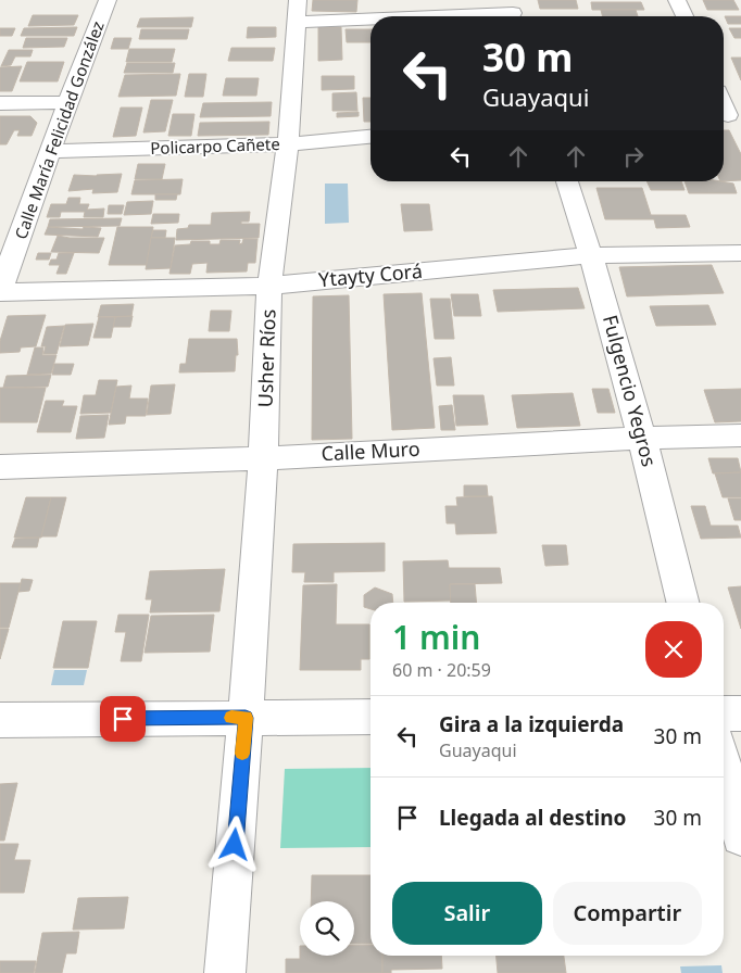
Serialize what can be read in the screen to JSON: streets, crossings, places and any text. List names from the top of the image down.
{
  "streets": {
    "street": [
      "Calle María Felicidad González",
      "Policarpo Cañete",
      "Ytayty Corá",
      "Usher Ríos",
      "Fulgencio Yegros",
      "Calle Muro"
    ]
  },
  "crossings": [
    ["Calle María Felicidad González", "Policarpo Cañete"],
    ["Calle María Felicidad González", "Ytayty Corá"],
    ["Policarpo Cañete", "Usher Ríos"],
    ["Ytayty Corá", "Usher Ríos"],
    ["Ytayty Corá", "Fulgencio Yegros"],
    ["Usher Ríos", "Calle Muro"],
    ["Fulgencio Yegros", "Calle Muro"]
  ],
  "page": {
    "turn": ["30 m", "Guayaqui"],
    "heading": ["1 min", "60 m · 20:59"],
    "list": [
      {
        "name": "Gira a la izquierda",
        "note": "Guayaqui",
        "value": "30 m"
      },
      {
        "name": "Llegada al destino",
        "value": "30 m"
      }
    ],
    "buttons": ["Salir", "Compartir"]
  }
}
